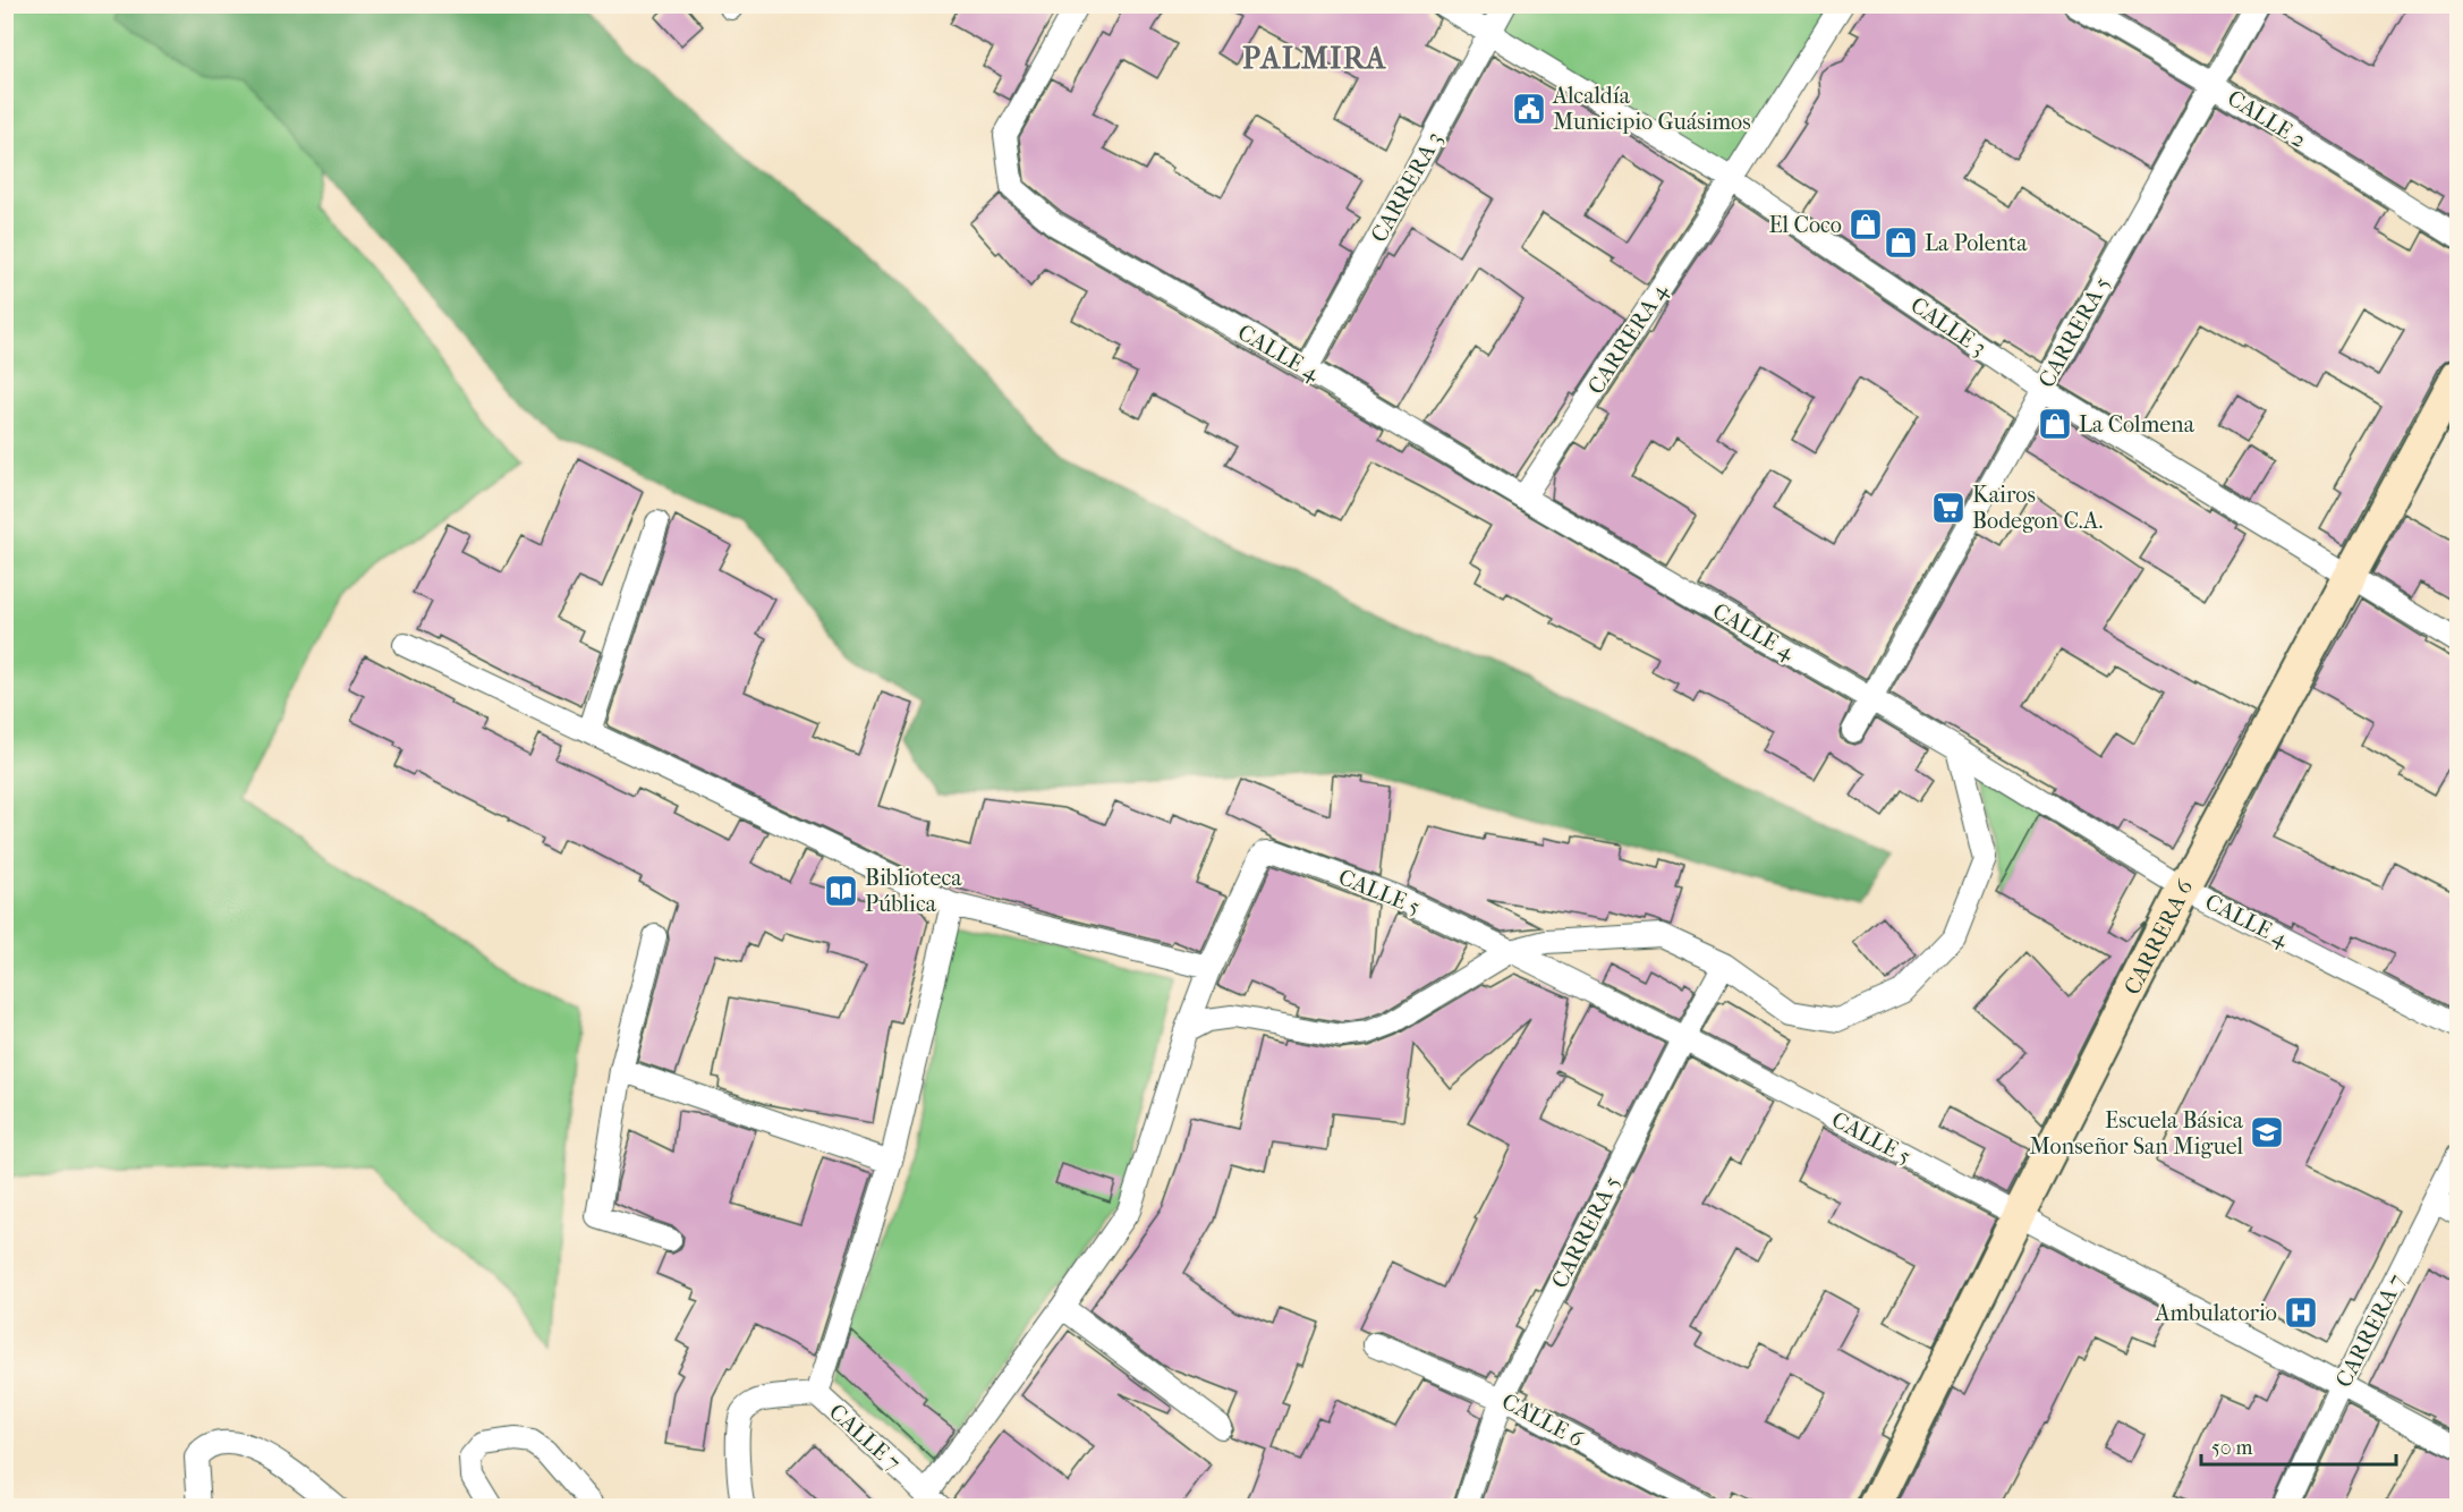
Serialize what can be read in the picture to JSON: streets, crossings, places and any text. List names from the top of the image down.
{
  "streets": {
    "main road": ["CARRERA 6"],
    "street": [
      "CALLE 2",
      "CARRERA 3",
      "CALLE 3",
      "CARRERA 5",
      "CARRERA 4",
      "CALLE 4",
      "CALLE 5",
      "CARRERA 7",
      "CALLE 6",
      "CALLE 7"
    ]
  },
  "crossings": [
    ["CALLE 2", "CARRERA 5"],
    ["CARRERA 3", "CALLE 3"],
    ["CARRERA 3", "CALLE 4"],
    ["CALLE 3", "CARRERA 5"],
    ["CALLE 3", "CARRERA 4"],
    ["CALLE 3", "CARRERA 6"],
    ["CARRERA 5", "CALLE 4"],
    ["CARRERA 5", "CALLE 5"],
    ["CARRERA 5", "CALLE 6"],
    ["CARRERA 4", "CALLE 4"],
    ["CALLE 4", "CARRERA 6"],
    ["CALLE 5", "CARRERA 6"],
    ["CALLE 5", "CARRERA 7"]
  ],
  "districts": ["PALMIRA"],
  "places": {
    "public building": ["Alcaldía Municipio Guásimos"],
    "shop": ["El Coco", "La Polenta", "La Colmena"],
    "supermarket": ["Kairos Bodegon C.A."],
    "library": ["Biblioteca Pública"],
    "school or university": ["Escuela Básica Monseñor San Miguel"],
    "hospital": ["Ambulatorio"]
  },
  "scale_bar": "50 m"
}
